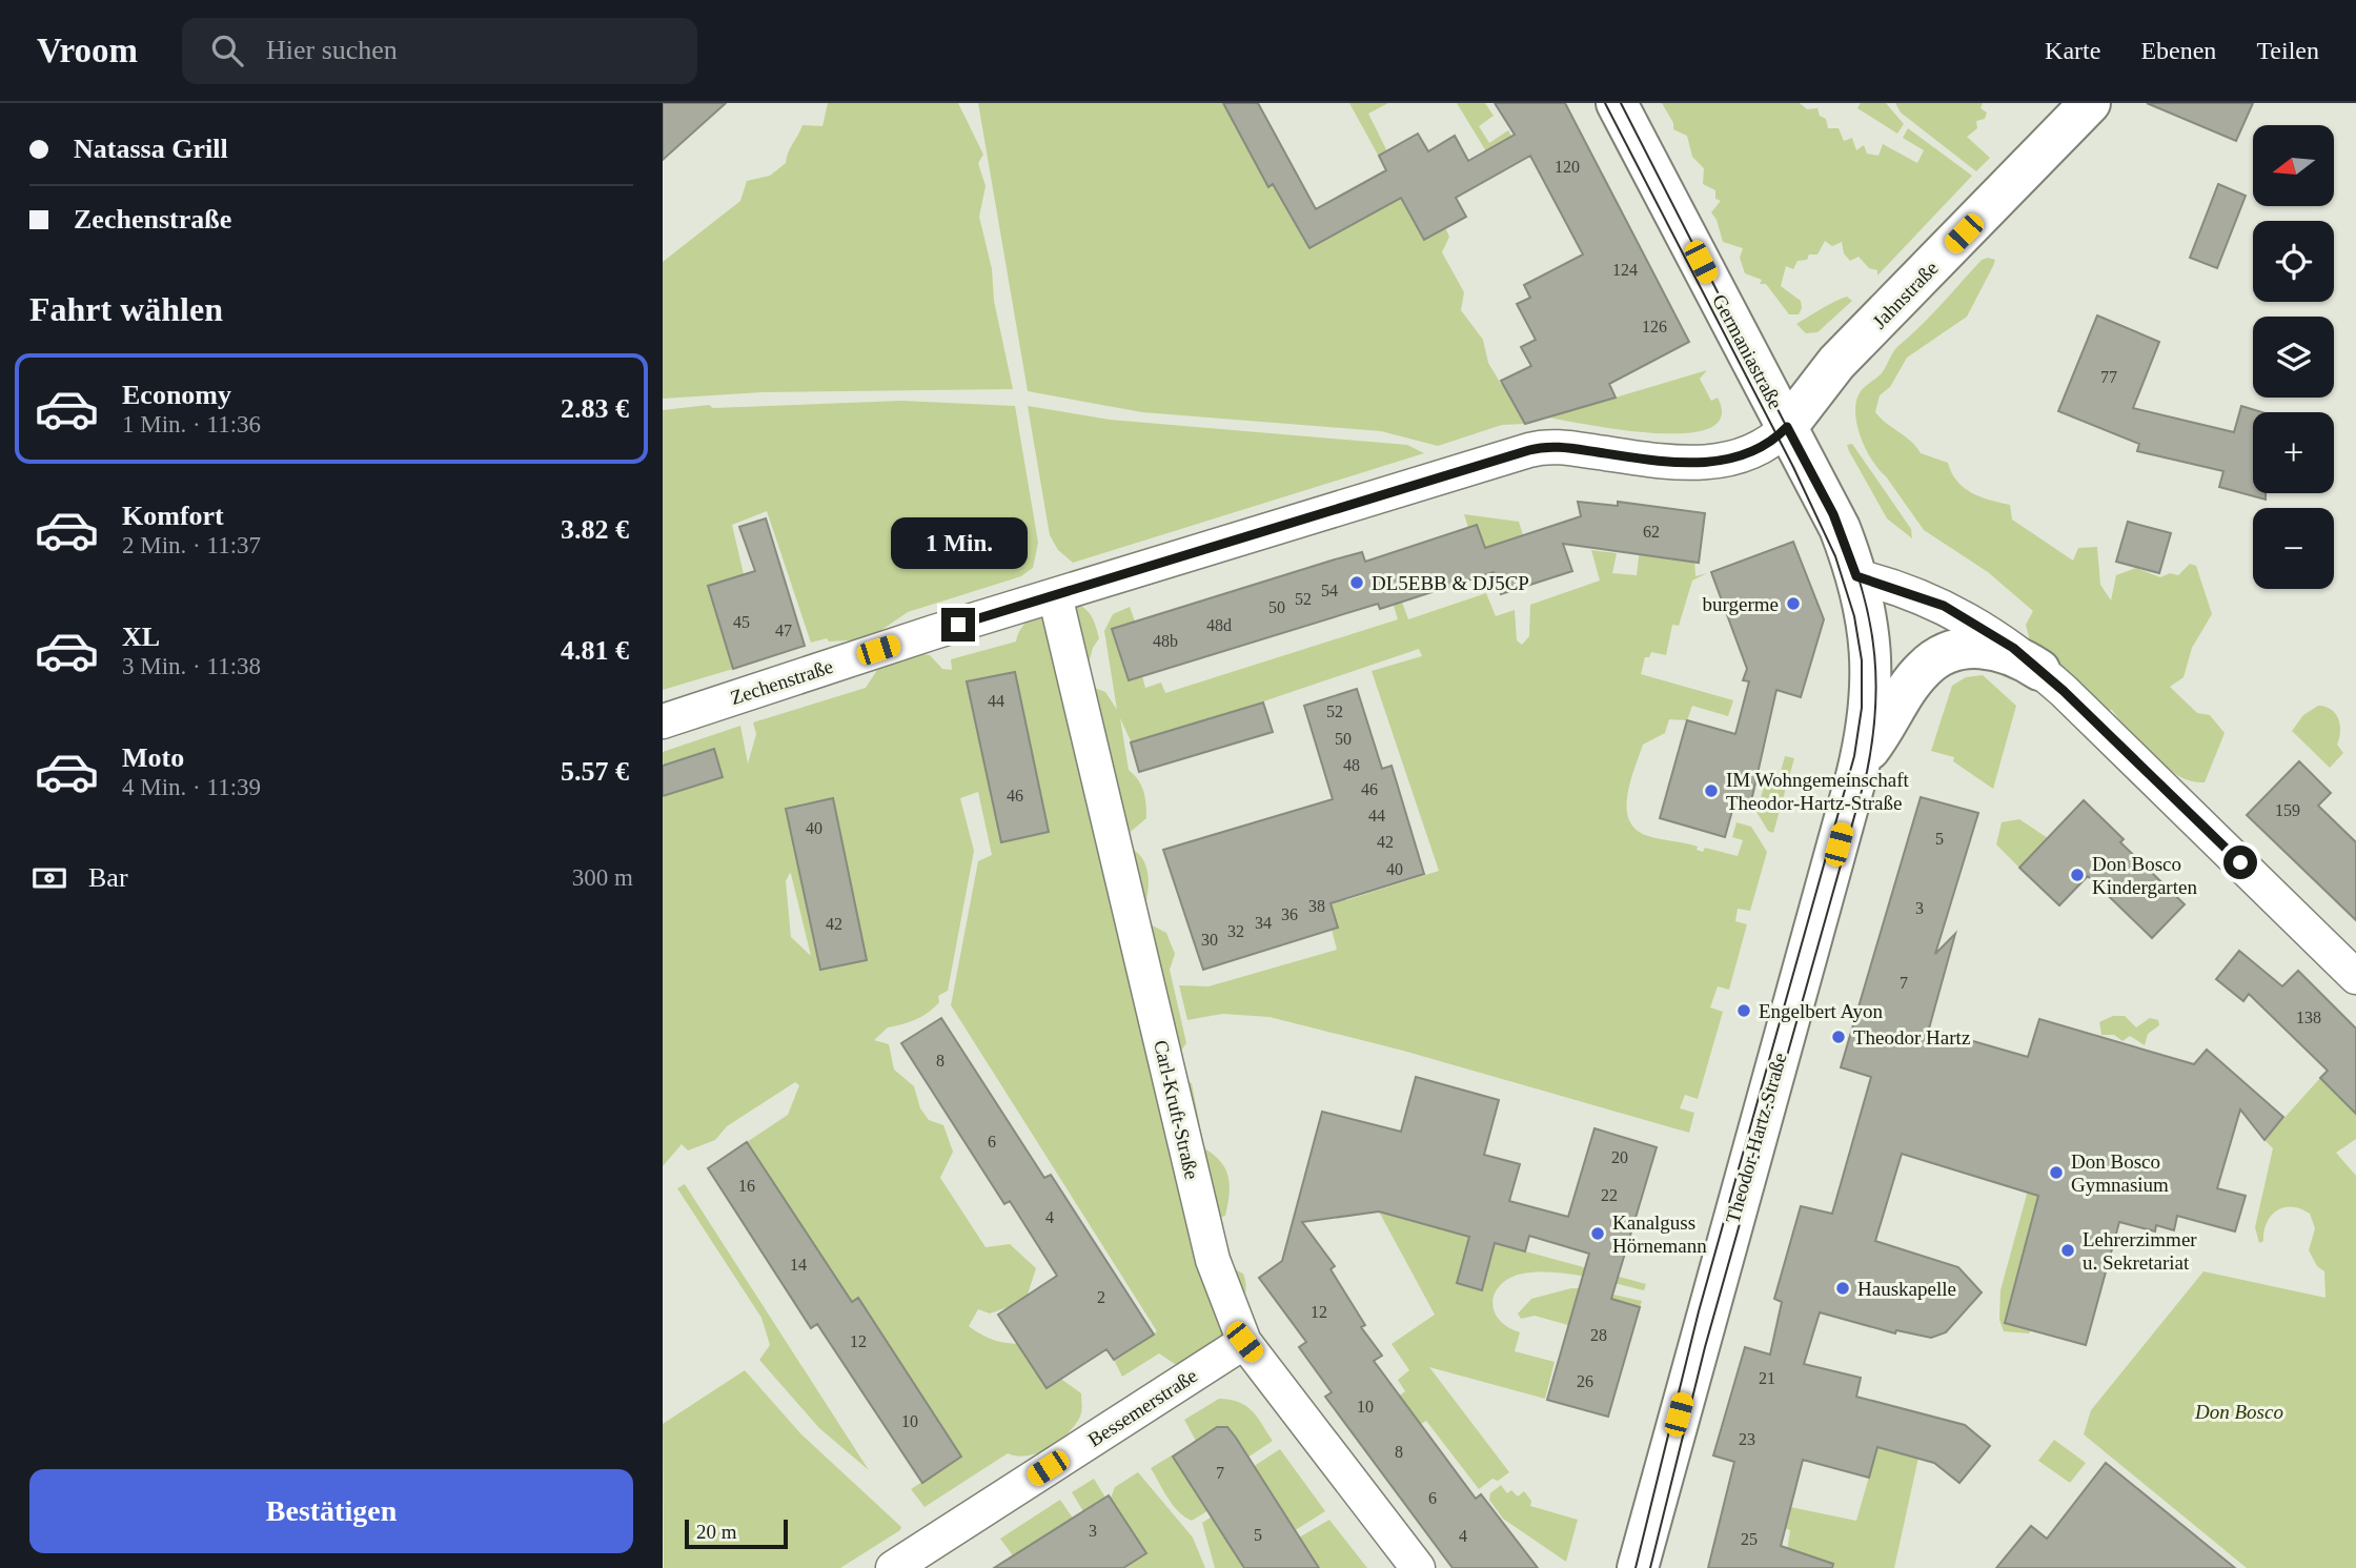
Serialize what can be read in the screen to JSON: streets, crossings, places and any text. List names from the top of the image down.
{
  "streets": {
    "main road": ["Jahnstraße", "Germaniastraße", "Theodor-Hartz-Straße"],
    "street": ["Zechenstraße", "Carl-Kruft-Straße", "Bessemerstraße"]
  },
  "crossings": [
    ["Jahnstraße", "Germaniastraße"],
    ["Jahnstraße", "Zechenstraße"],
    ["Germaniastraße", "Zechenstraße"],
    ["Germaniastraße", "Theodor-Hartz-Straße"],
    ["Zechenstraße", "Carl-Kruft-Straße"],
    ["Carl-Kruft-Straße", "Bessemerstraße"]
  ],
  "parks": ["Don Bosco"],
  "places": [
    "DL5EBB & DJ5CP",
    "burgerme",
    "IM Wohngemeinschaft Theodor-Hartz-Straße",
    "Don Bosco Kindergarten",
    "Engelbert Ayon",
    "Theodor Hartz",
    "Don Bosco Gymnasium",
    "Kanalguss Hörnemann",
    "Lehrerzimmer u. Sekretariat",
    "Hauskapelle"
  ],
  "house_numbers": [
    "120",
    "124",
    "126",
    "77",
    "62",
    "54",
    "52",
    "50",
    "45",
    "48d",
    "47",
    "48b",
    "44",
    "52",
    "50",
    "48",
    "46",
    "46",
    "159",
    "44",
    "40",
    "5",
    "42",
    "40",
    "38",
    "3",
    "36",
    "34",
    "42",
    "32",
    "30",
    "7",
    "138",
    "8",
    "6",
    "20",
    "16",
    "22",
    "4",
    "14",
    "2",
    "12",
    "28",
    "12",
    "21",
    "26",
    "10",
    "10",
    "23",
    "8",
    "7",
    "6",
    "3",
    "5",
    "4",
    "25"
  ],
  "scale_bar": "20 m",
  "north": "left",
  "page": {
    "header": "Vroom",
    "search": "Hier suchen",
    "nav": ["Karte", "Ebenen", "Teilen"],
    "banner": ["Natassa Grill", "Zechenstraße"],
    "map_buttons": ["+", "−"],
    "heading": "Fahrt wählen",
    "list": [
      {
        "name": "Economy",
        "note": "1 Min. · 11:36",
        "value": "2.83 €"
      },
      {
        "name": "Komfort",
        "note": "2 Min. · 11:37",
        "value": "3.82 €"
      },
      {
        "name": "XL",
        "note": "3 Min. · 11:38",
        "value": "4.81 €"
      },
      {
        "name": "Moto",
        "note": "4 Min. · 11:39",
        "value": "5.57 €"
      }
    ],
    "bubble": "1 Min.",
    "pay": ["Bar", "300 m"],
    "buttons": "Bestätigen",
    "scale": "20 m"
  }
}
